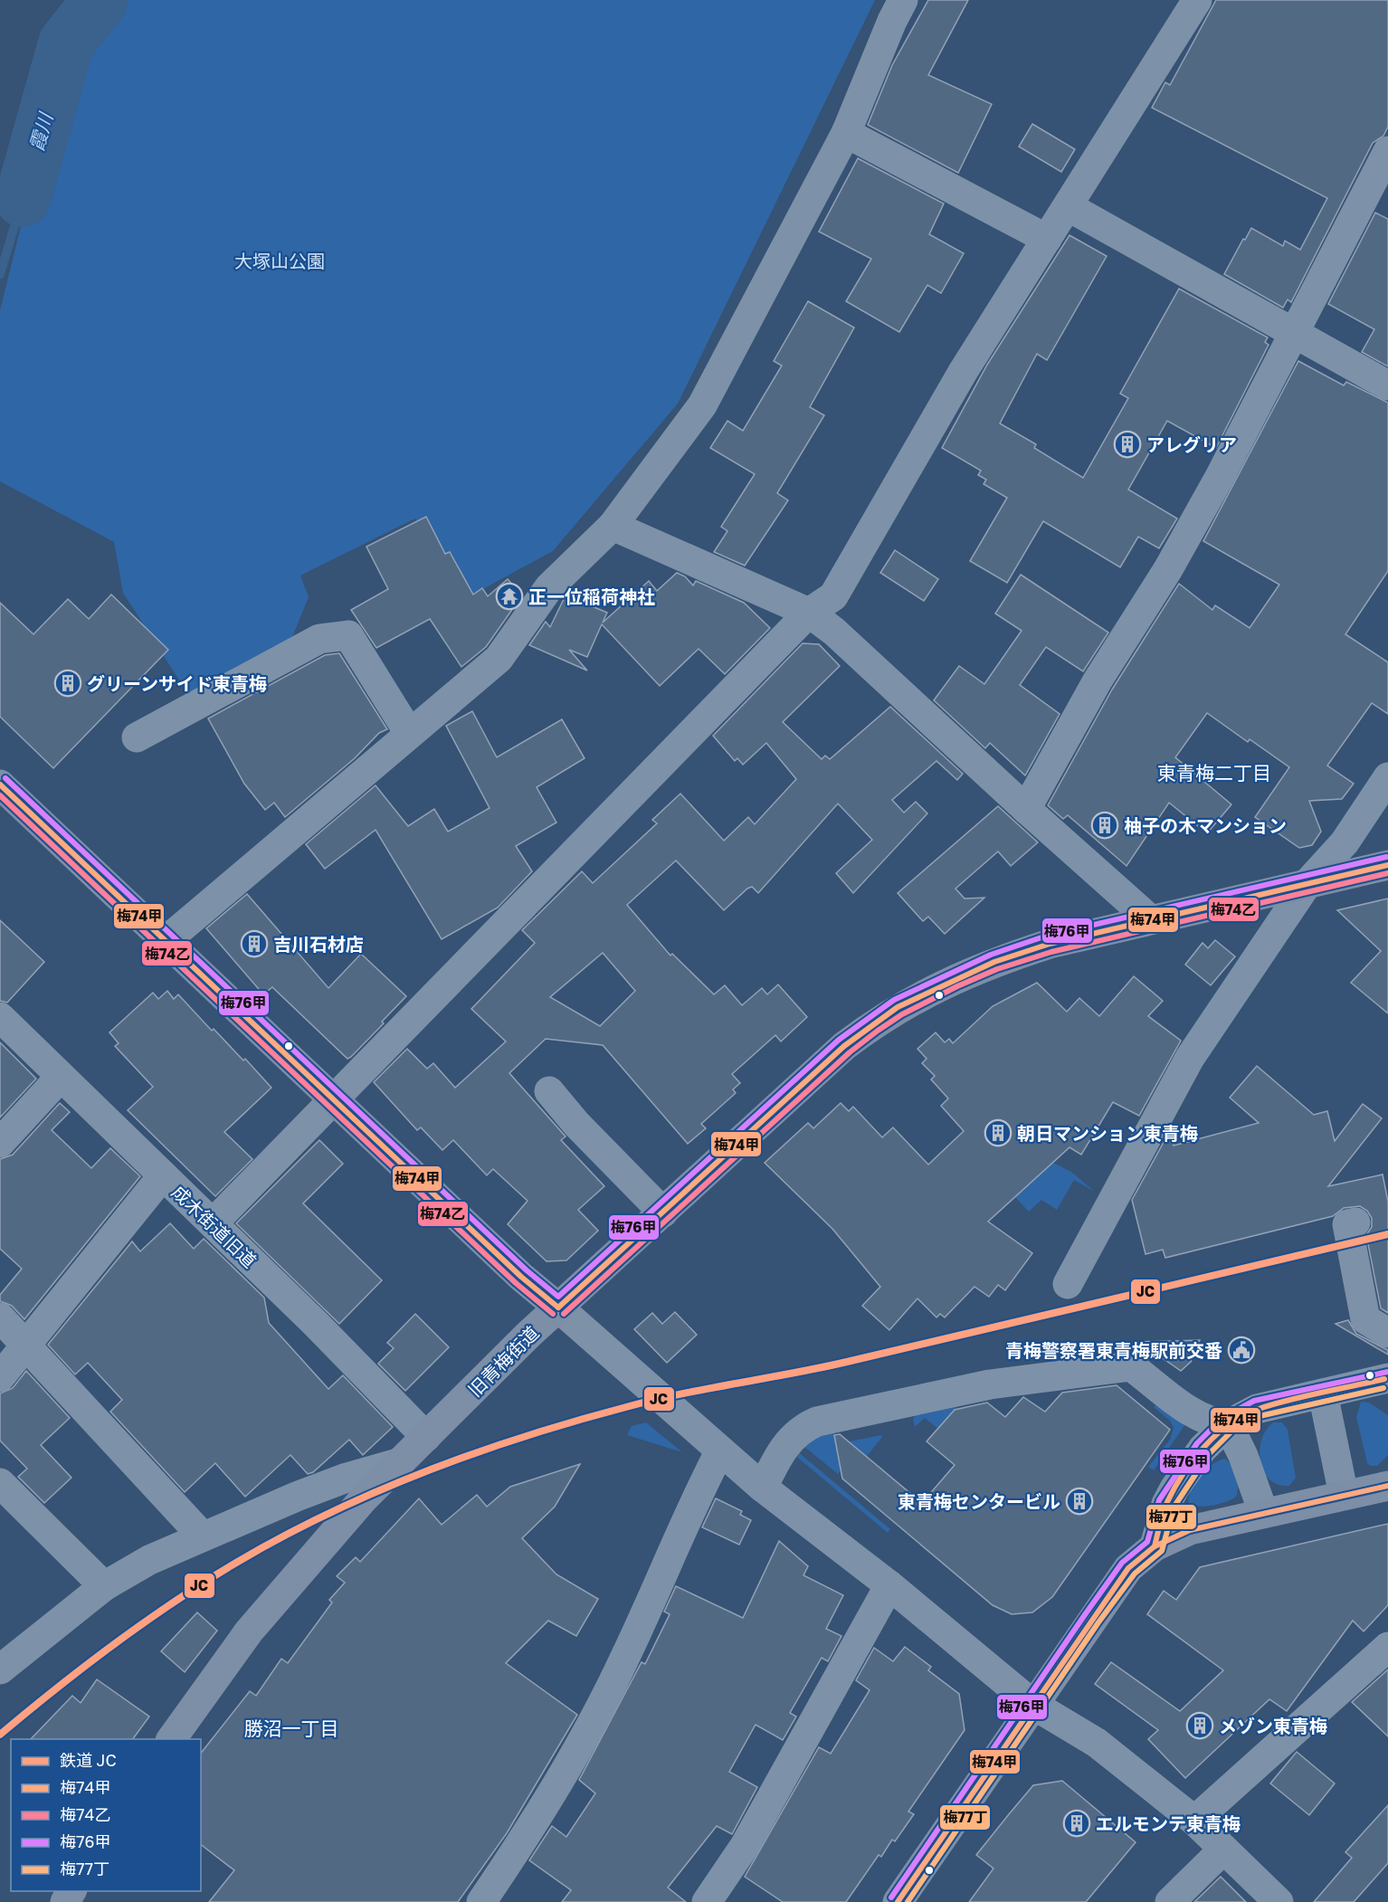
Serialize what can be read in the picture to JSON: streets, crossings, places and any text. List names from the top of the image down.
{
  "streets": {
    "main road": ["旧青梅街道"],
    "street": ["成木街道旧道"]
  },
  "crossings": [
    ["成木街道旧道", "旧青梅街道"]
  ],
  "districts": ["東青梅二丁目", "勝沼一丁目"],
  "water": ["霞川"],
  "parks": ["大塚山公園"],
  "places": {
    "building": [
      "アレグリア",
      "グリーンサイド東青梅",
      "柚子の木マンション",
      "吉川石材店",
      "朝日マンション東青梅",
      "東青梅センタービル",
      "メゾン東青梅",
      "エルモンテ東青梅"
    ],
    "temple": ["正一位稲荷神社"],
    "public building": ["青梅警察署東青梅駅前交番"]
  },
  "lines": [
    "transit line 梅76甲",
    "transit line 梅74甲",
    "transit line 梅74乙",
    "rail line JC",
    "transit line 梅77丁"
  ],
  "legend": [
    "鉄道 JC",
    "梅74甲",
    "梅74乙",
    "梅76甲",
    "梅77丁"
  ]
}
